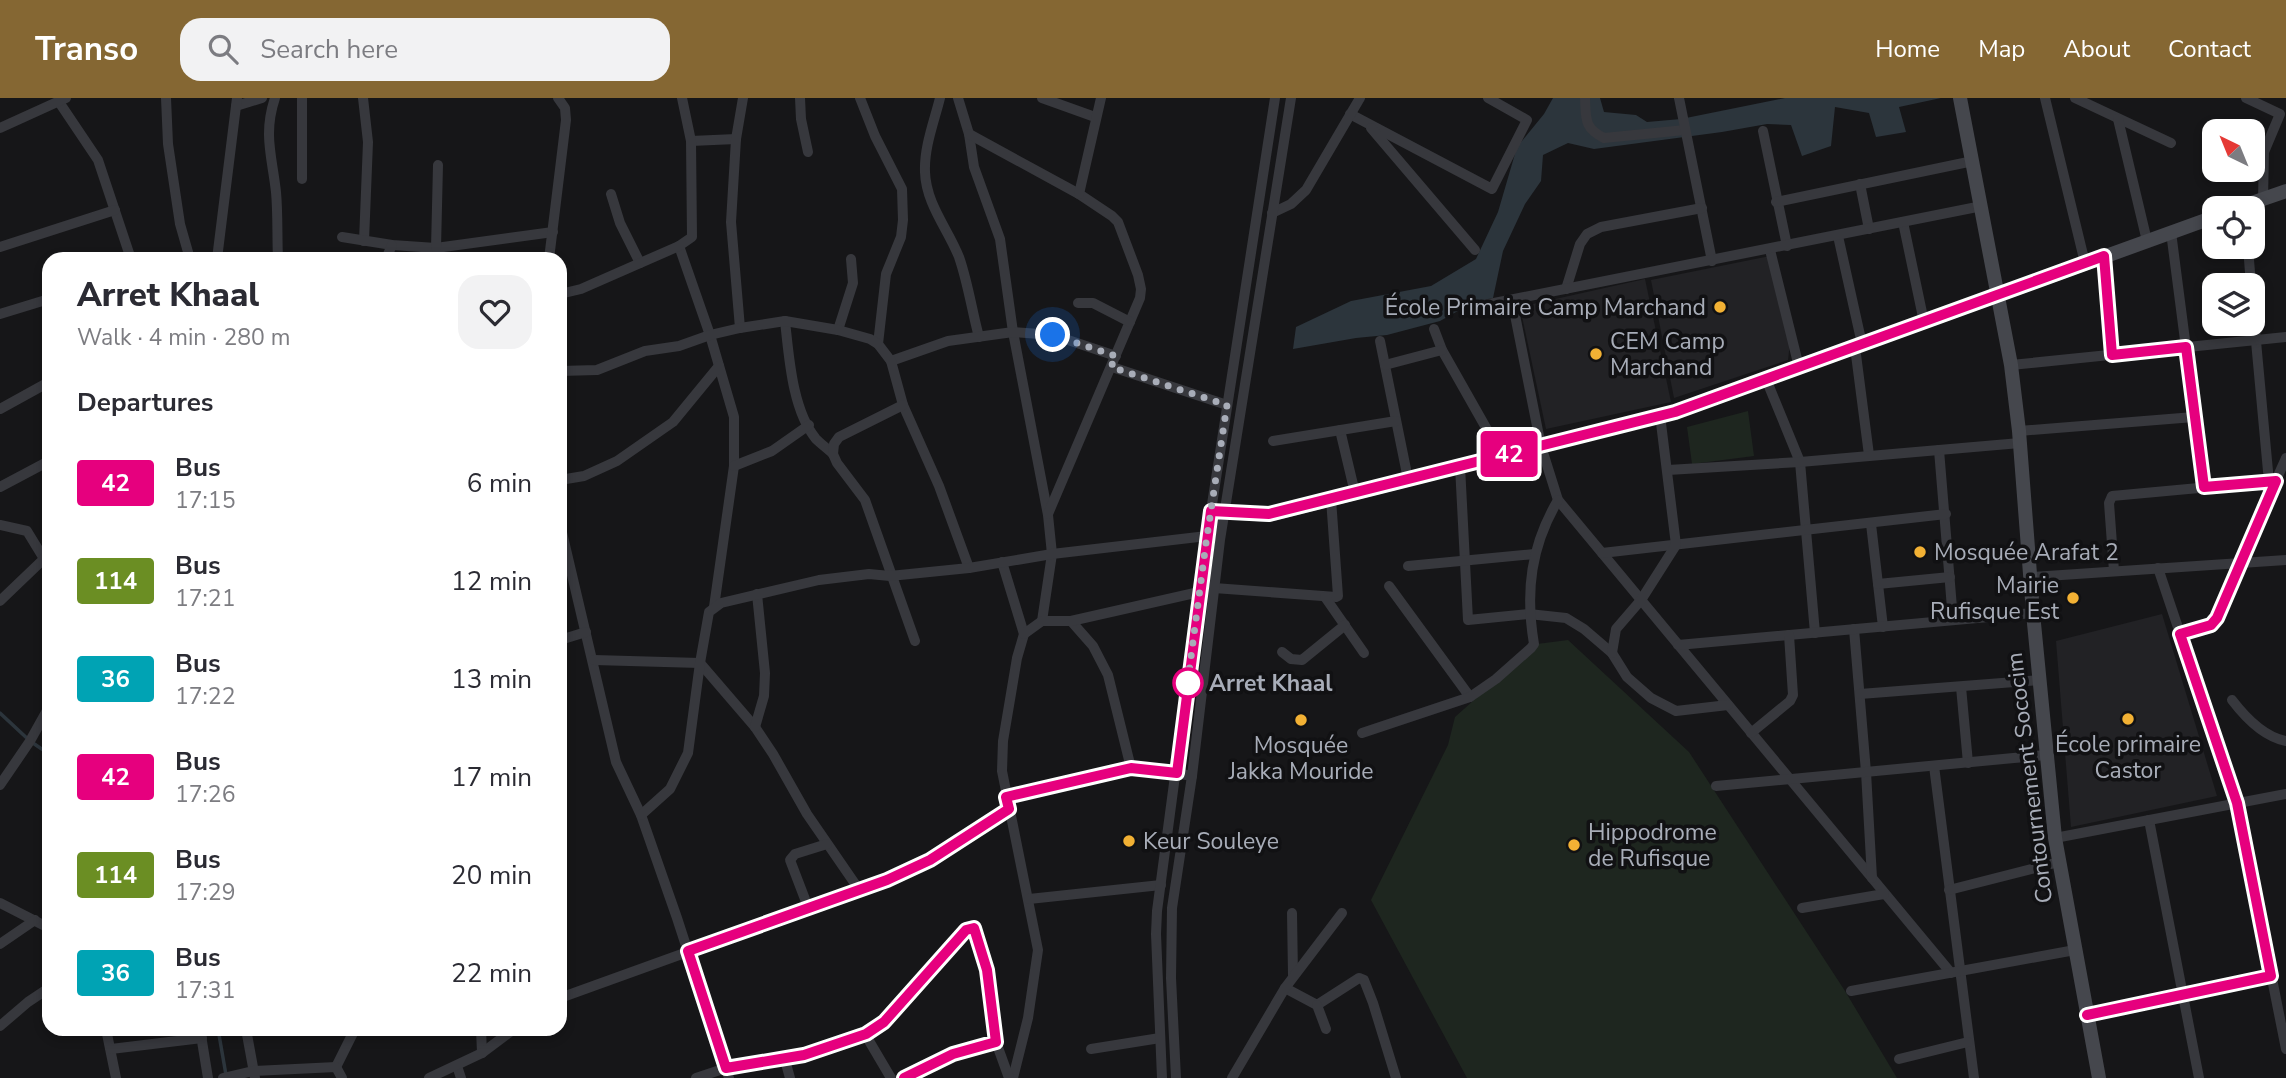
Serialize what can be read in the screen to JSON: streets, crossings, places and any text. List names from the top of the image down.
{
  "streets": {
    "street": ["Contournement Sococim"]
  },
  "places": [
    "École Primaire Camp Marchand",
    "CEM Camp Marchand",
    "Mosquée Arafat 2",
    "Mairie Rufisque Est",
    "Arret Khaal",
    "École primaire Castor",
    "Mosquée Jakka Mouride",
    "Keur Souleye",
    "Hippodrome de Rufisque"
  ],
  "lines": ["bus line 42"],
  "north": "top left",
  "page": {
    "header": "Transo",
    "search": "Search here",
    "nav": [
      "Home",
      "Map",
      "About",
      "Contact"
    ],
    "on_map": "42",
    "heading": [
      ["Arret Khaal", "Walk · 4 min · 280 m"],
      "Departures"
    ],
    "list": [
      {
        "mark": "42",
        "name": "Bus",
        "note": "17:15",
        "value": "6 min"
      },
      {
        "mark": "114",
        "name": "Bus",
        "note": "17:21",
        "value": "12 min"
      },
      {
        "mark": "36",
        "name": "Bus",
        "note": "17:22",
        "value": "13 min"
      },
      {
        "mark": "42",
        "name": "Bus",
        "note": "17:26",
        "value": "17 min"
      },
      {
        "mark": "114",
        "name": "Bus",
        "note": "17:29",
        "value": "20 min"
      },
      {
        "mark": "36",
        "name": "Bus",
        "note": "17:31",
        "value": "22 min"
      }
    ]
  }
}
